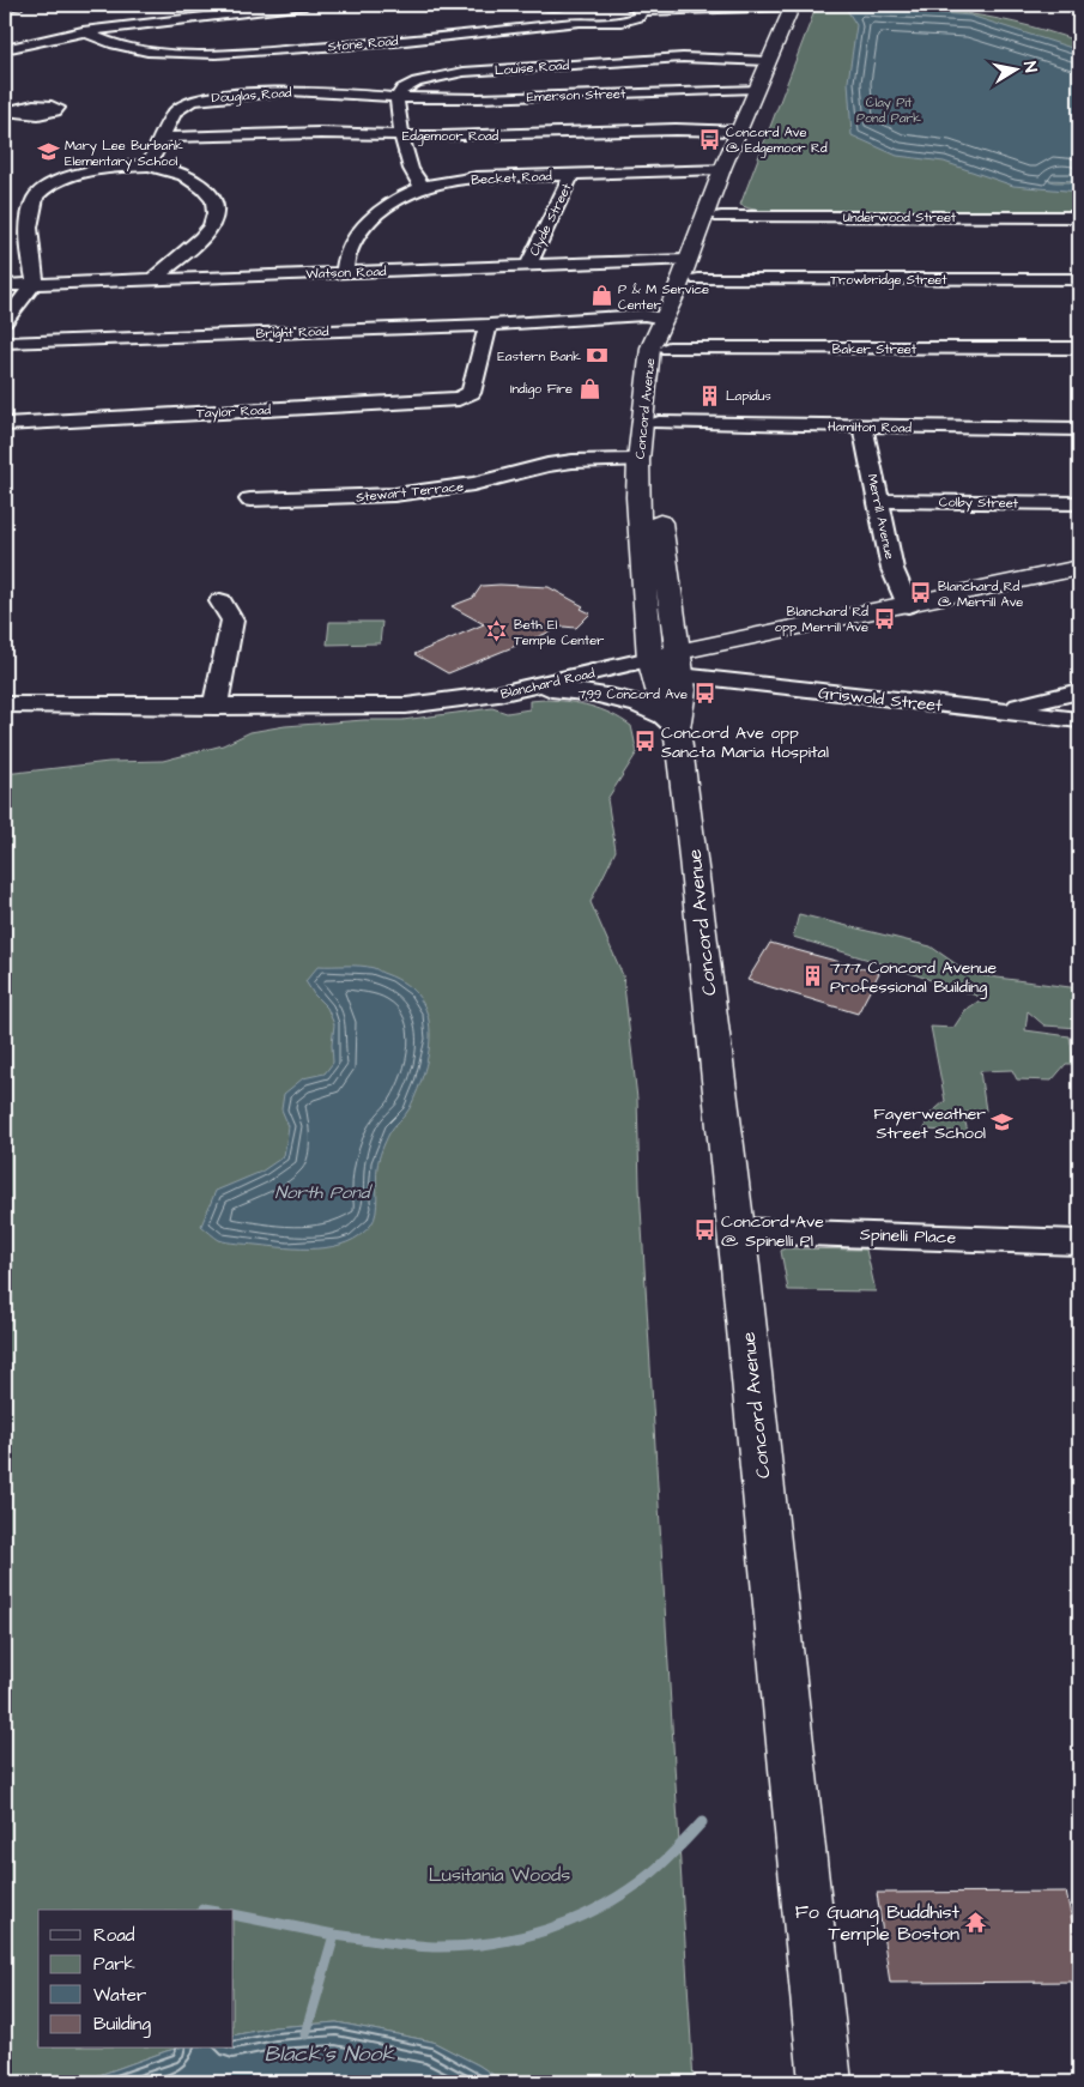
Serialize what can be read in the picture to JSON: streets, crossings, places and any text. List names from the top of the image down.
{
  "streets": {
    "main road": ["Concord Avenue", "Blanchard Road"],
    "street": [
      "Stone Road",
      "Louise Road",
      "Douglas Road",
      "Emerson Street",
      "Edgemoor Road",
      "Becket Road",
      "Underwood Street",
      "Clyde Street",
      "Watson Road",
      "Trowbridge Street",
      "Bright Road",
      "Baker Street",
      "Taylor Road",
      "Hamilton Road",
      "Stewart Terrace",
      "Colby Street",
      "Merrill Avenue",
      "Griswold Street",
      "Spinelli Place"
    ]
  },
  "crossings": [
    ["Louise Road", "Douglas Road"],
    ["Louise Road", "Emerson Street"],
    ["Louise Road", "Concord Avenue"],
    ["Douglas Road", "Emerson Street"],
    ["Douglas Road", "Edgemoor Road"],
    ["Emerson Street", "Concord Avenue"],
    ["Edgemoor Road", "Concord Avenue"],
    ["Becket Road", "Clyde Street"],
    ["Becket Road", "Watson Road"],
    ["Becket Road", "Concord Avenue"],
    ["Underwood Street", "Concord Avenue"],
    ["Clyde Street", "Watson Road"],
    ["Watson Road", "Concord Avenue"],
    ["Trowbridge Street", "Concord Avenue"],
    ["Bright Road", "Concord Avenue"],
    ["Bright Road", "Taylor Road"],
    ["Baker Street", "Concord Avenue"],
    ["Concord Avenue", "Hamilton Road"],
    ["Concord Avenue", "Stewart Terrace"],
    ["Concord Avenue", "Blanchard Road"],
    ["Concord Avenue", "Griswold Street"],
    ["Concord Avenue", "Spinelli Place"],
    ["Hamilton Road", "Merrill Avenue"],
    ["Colby Street", "Merrill Avenue"],
    ["Merrill Avenue", "Blanchard Road"],
    ["Blanchard Road", "Griswold Street"]
  ],
  "water": ["North Pond", "Black's Nook"],
  "parks": ["Clay Pit Pond Park", "Lusitania Woods"],
  "places": {
    "bus stop": [
      "Concord Ave @ Edgemoor Rd",
      "Blanchard Rd @ Merrill Ave",
      "Blanchard Rd opp Merrill Ave",
      "799 Concord Ave",
      "Concord Ave opp Sancta Maria Hospital",
      "Concord Ave @ Spinelli Pl"
    ],
    "school or university": ["Mary Lee Burbank Elementary School", "Fayerweather Street School"],
    "shop": ["P & M Service Center", "Indigo Fire"],
    "bank": ["Eastern Bank"],
    "building": ["Lapidus", "777 Concord Avenue Professional Building"],
    "synagogue": ["Beth El Temple Center"],
    "temple": ["Fo Guang Buddhist Temple Boston"]
  },
  "legend": [
    "Road",
    "Park",
    "Water",
    "Building"
  ],
  "north": "right"
}
